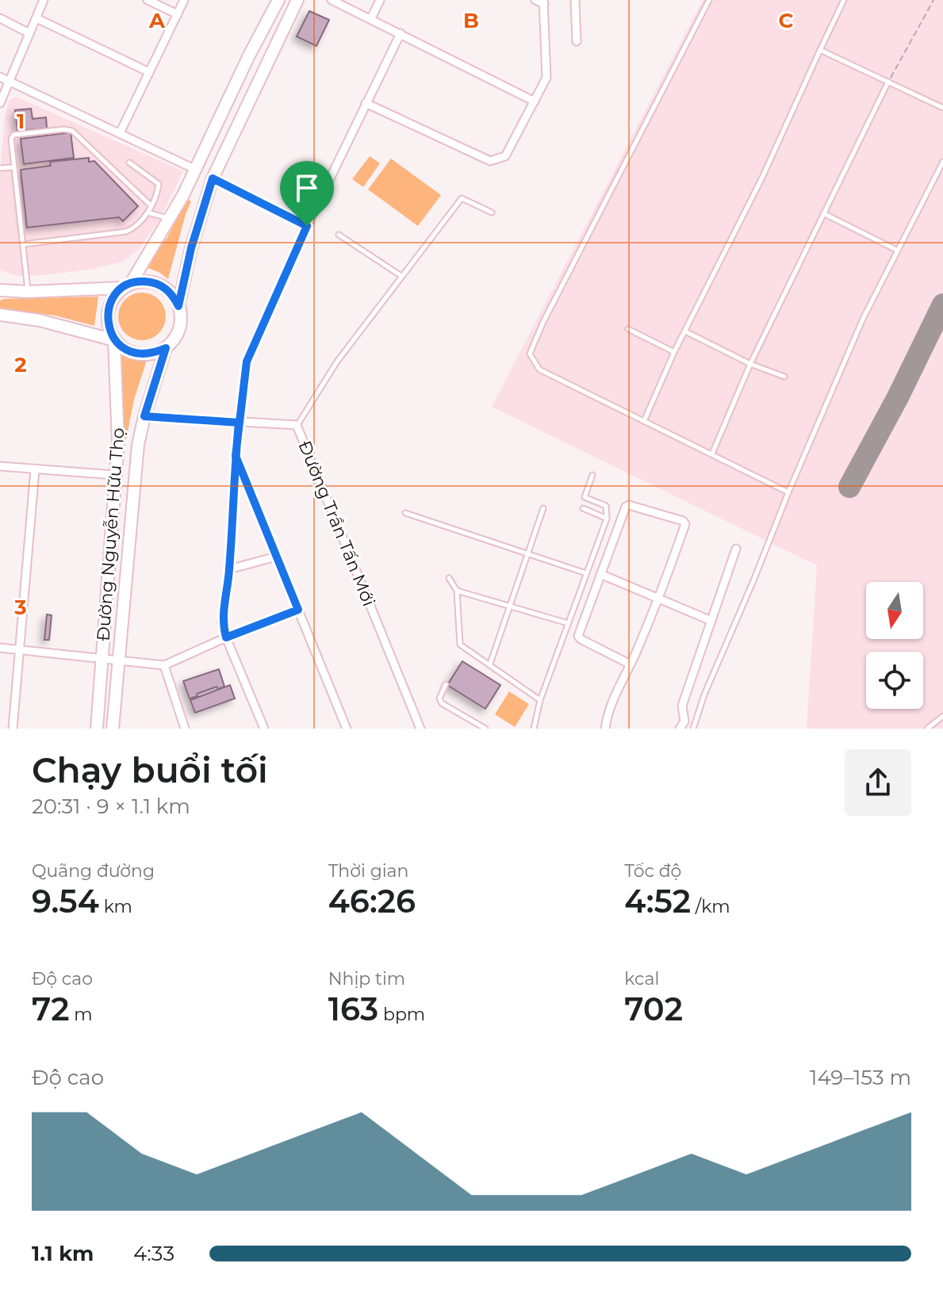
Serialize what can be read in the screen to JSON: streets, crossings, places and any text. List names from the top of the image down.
{
  "streets": {
    "main road": ["Đường Nguyễn Hữu Thọ"],
    "street": ["Đường Trần Tấn Mới"]
  },
  "crossings": [
    ["Đường Trần Tấn Mới", "Đường Nguyễn Hữu Thọ"]
  ],
  "north": "bottom",
  "page": {
    "heading": ["Chạy buổi tối", "20:31 · 9 × 1.1 km"],
    "stats": [
      ["Quãng đường", "9.54 km"],
      ["Thời gian", "46:26"],
      ["Tốc độ", "4:52 /km"],
      ["Độ cao", "72 m"],
      ["Nhịp tim", "163 bpm"],
      ["kcal", "702"]
    ],
    "chart": ["Độ cao", "149–153 m"],
    "list": [
      {
        "name": "1.1 km",
        "note": "4:33"
      }
    ]
  },
  "grid": {
    "columns": ["A", "B", "C"],
    "rows": ["1", "2", "3"]
  }
}
